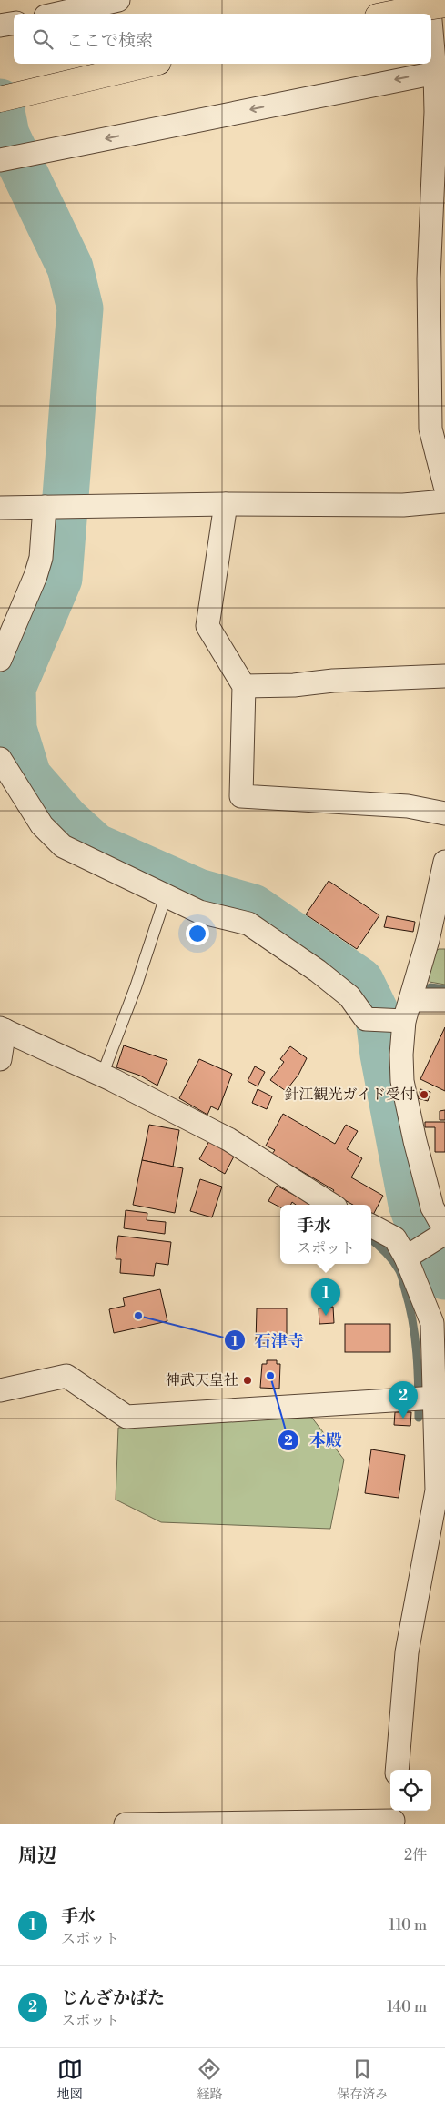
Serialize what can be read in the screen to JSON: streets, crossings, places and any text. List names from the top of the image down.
{
  "places": [
    "針江観光ガイド受付",
    "石津寺",
    "本殿",
    "神武天皇社"
  ],
  "page": {
    "search": "ここで検索",
    "popup": ["手水", "スポット"],
    "pins": ["1", "2"],
    "heading": ["周辺", "2件"],
    "list": [
      {
        "mark": "1",
        "name": "手水",
        "note": "スポット",
        "value": "110 m"
      },
      {
        "mark": "2",
        "name": "じんざかばた",
        "note": "スポット",
        "value": "140 m"
      }
    ],
    "nav": ["地図", "経路", "保存済み"]
  }
}
